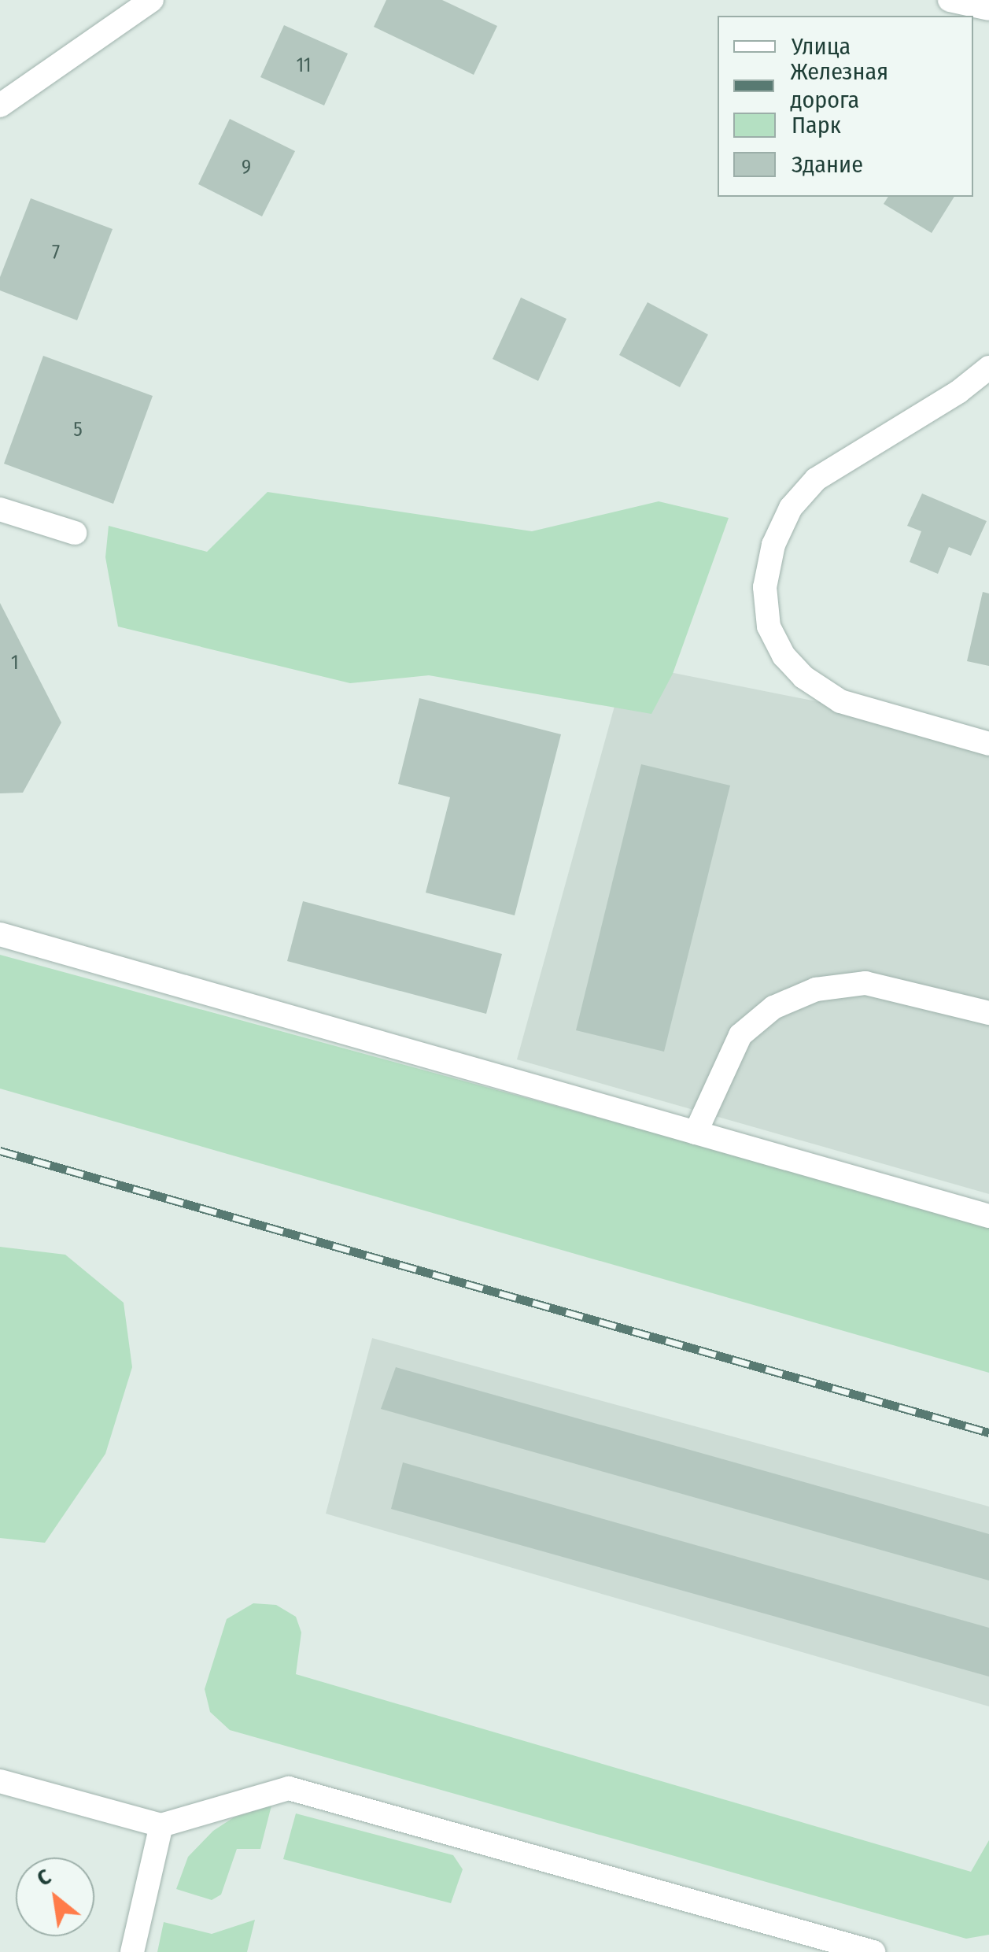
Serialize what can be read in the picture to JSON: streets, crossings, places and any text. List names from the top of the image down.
{
  "house_numbers": [
    "11",
    "9",
    "7",
    "5",
    "1"
  ],
  "legend": [
    "Улица",
    "Железная дорога",
    "Парк",
    "Здание"
  ],
  "north": "top left"
}
